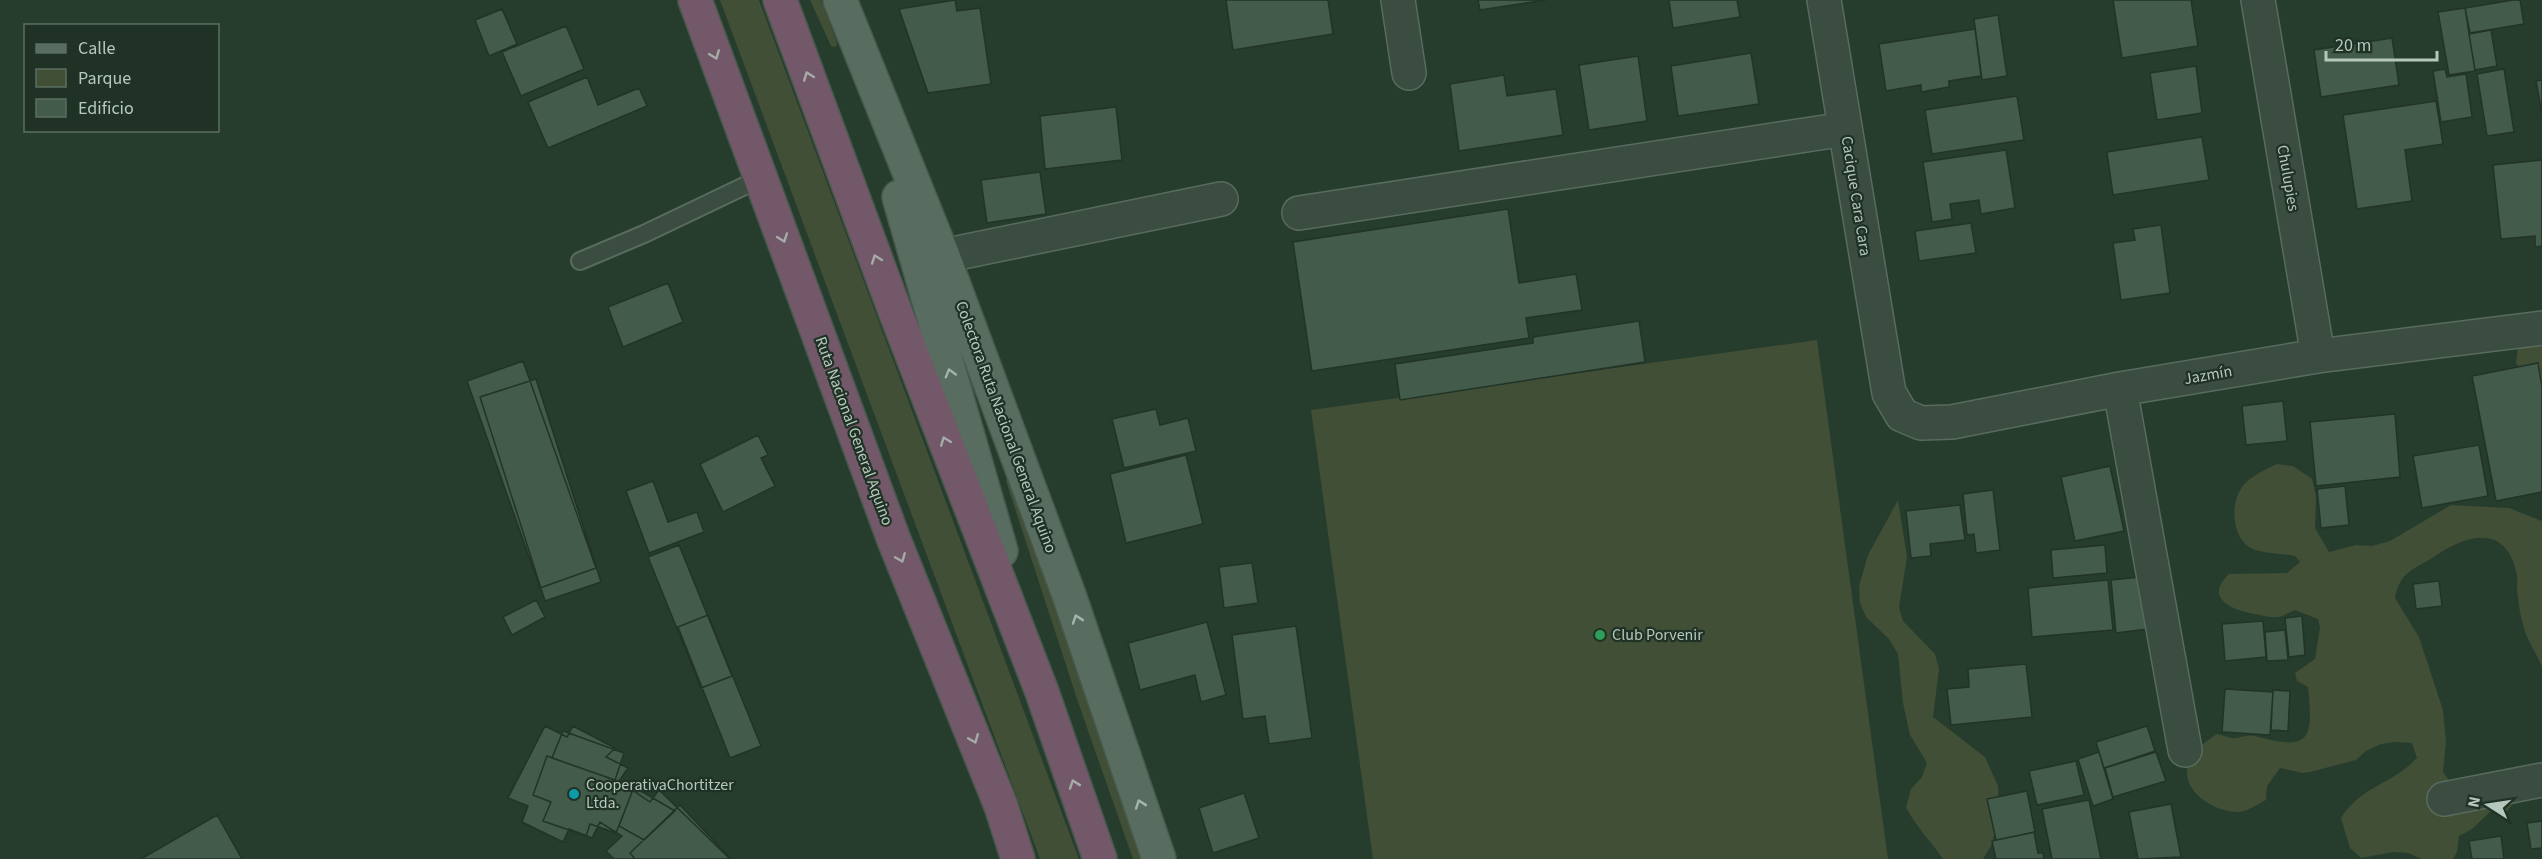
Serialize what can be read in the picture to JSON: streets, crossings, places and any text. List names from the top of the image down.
{
  "streets": {
    "highway": ["Ruta Nacional General Aquino"],
    "main road": ["Colectora Ruta Nacional General Aquino"],
    "street": ["Chulupies", "Cacique Cara Cara", "Jazmín"]
  },
  "crossings": [
    ["Chulupies", "Jazmín"],
    ["Cacique Cara Cara", "Jazmín"]
  ],
  "places": ["Club Porvenir", "CooperativaChortitzer Ltda."],
  "legend": ["Calle", "Parque", "Edificio"],
  "scale_bar": "20 m",
  "north": "left"
}
